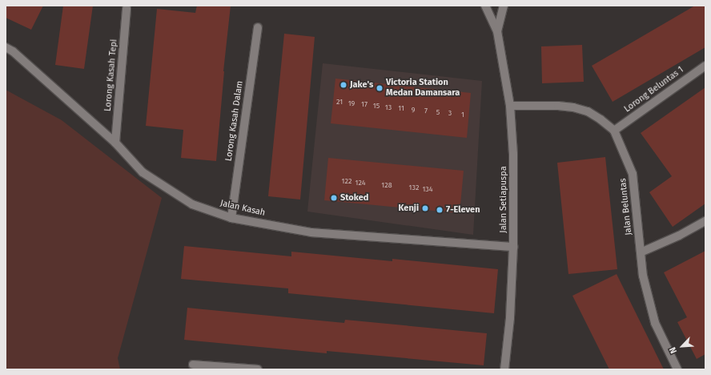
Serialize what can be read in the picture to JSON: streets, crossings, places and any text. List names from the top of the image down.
{
  "streets": {
    "street": [
      "Lorong Kasah Tepi",
      "Lorong Beluntas 1",
      "Lorong Kasah Dalam",
      "Jalan Setiapuspa",
      "Jalan Beluntas",
      "Jalan Kasah"
    ]
  },
  "crossings": [
    ["Lorong Kasah Tepi", "Jalan Kasah"],
    ["Lorong Beluntas 1", "Jalan Beluntas"],
    ["Lorong Kasah Dalam", "Jalan Kasah"],
    ["Jalan Setiapuspa", "Jalan Beluntas"],
    ["Jalan Setiapuspa", "Jalan Kasah"]
  ],
  "places": [
    "Jake's",
    "Victoria Station Medan Damansara",
    "Stoked",
    "Kenji",
    "7-Eleven"
  ],
  "house_numbers": [
    "21",
    "19",
    "17",
    "15",
    "13",
    "11",
    "9",
    "7",
    "5",
    "3",
    "1",
    "122",
    "124",
    "128",
    "132",
    "134"
  ],
  "north": "bottom left"
}
